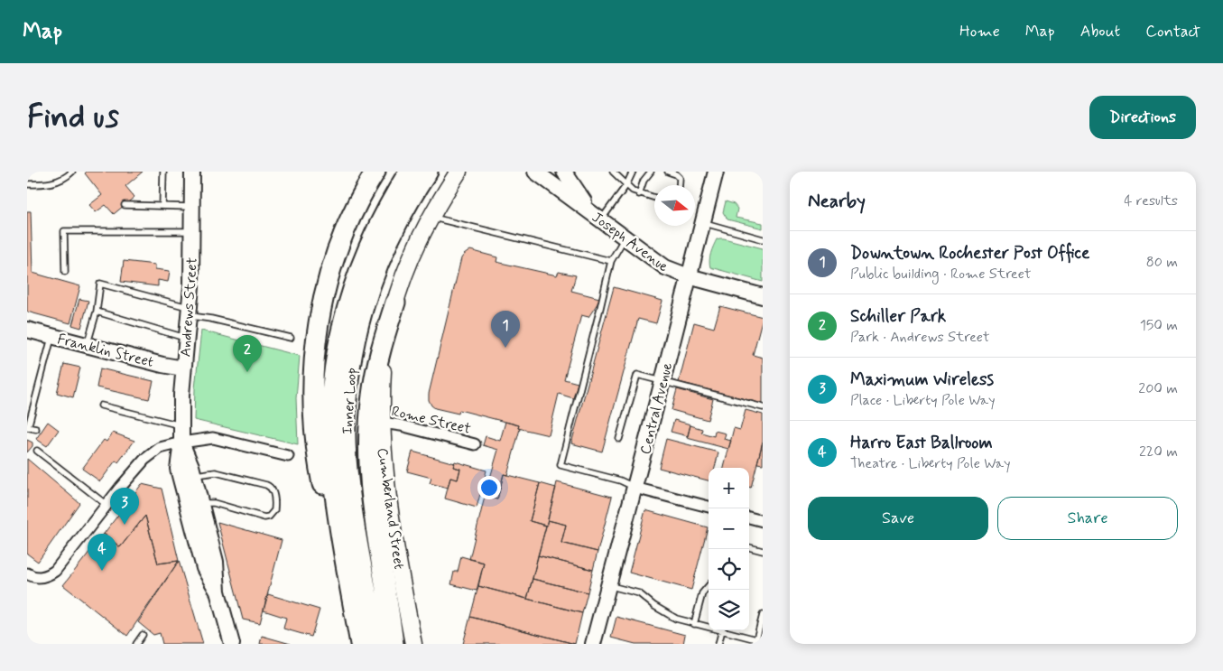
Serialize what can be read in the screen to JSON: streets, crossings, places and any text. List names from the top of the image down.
{
  "streets": {
    "highway": ["Inner Loop"],
    "main road": ["Cumberland Street"],
    "street": [
      "Joseph Avenue",
      "Andrews Street",
      "Franklin Street",
      "Central Avenue",
      "Rome Street"
    ]
  },
  "crossings": [
    ["Joseph Avenue", "Central Avenue"],
    ["Andrews Street", "Franklin Street"],
    ["Rome Street", "Cumberland Street"]
  ],
  "north": "right",
  "page": {
    "header": "Map",
    "nav": [
      "Home",
      "Map",
      "About",
      "Contact"
    ],
    "buttons": [
      "Directions",
      ["Save", "Share"]
    ],
    "title": "Find us",
    "heading": ["Nearby", "4 results"],
    "list": [
      {
        "mark": "1",
        "name": "Downtown Rochester Post Office",
        "note": "Public building · Rome Street",
        "value": "80 m"
      },
      {
        "mark": "2",
        "name": "Schiller Park",
        "note": "Park · Andrews Street",
        "value": "150 m"
      },
      {
        "mark": "3",
        "name": "Maximum Wireless",
        "note": "Place · Liberty Pole Way",
        "value": "200 m"
      },
      {
        "mark": "4",
        "name": "Harro East Ballroom",
        "note": "Theatre · Liberty Pole Way",
        "value": "220 m"
      }
    ],
    "pins": [
      "1",
      "2",
      "3",
      "4"
    ],
    "map_buttons": ["+", "−"]
  }
}
